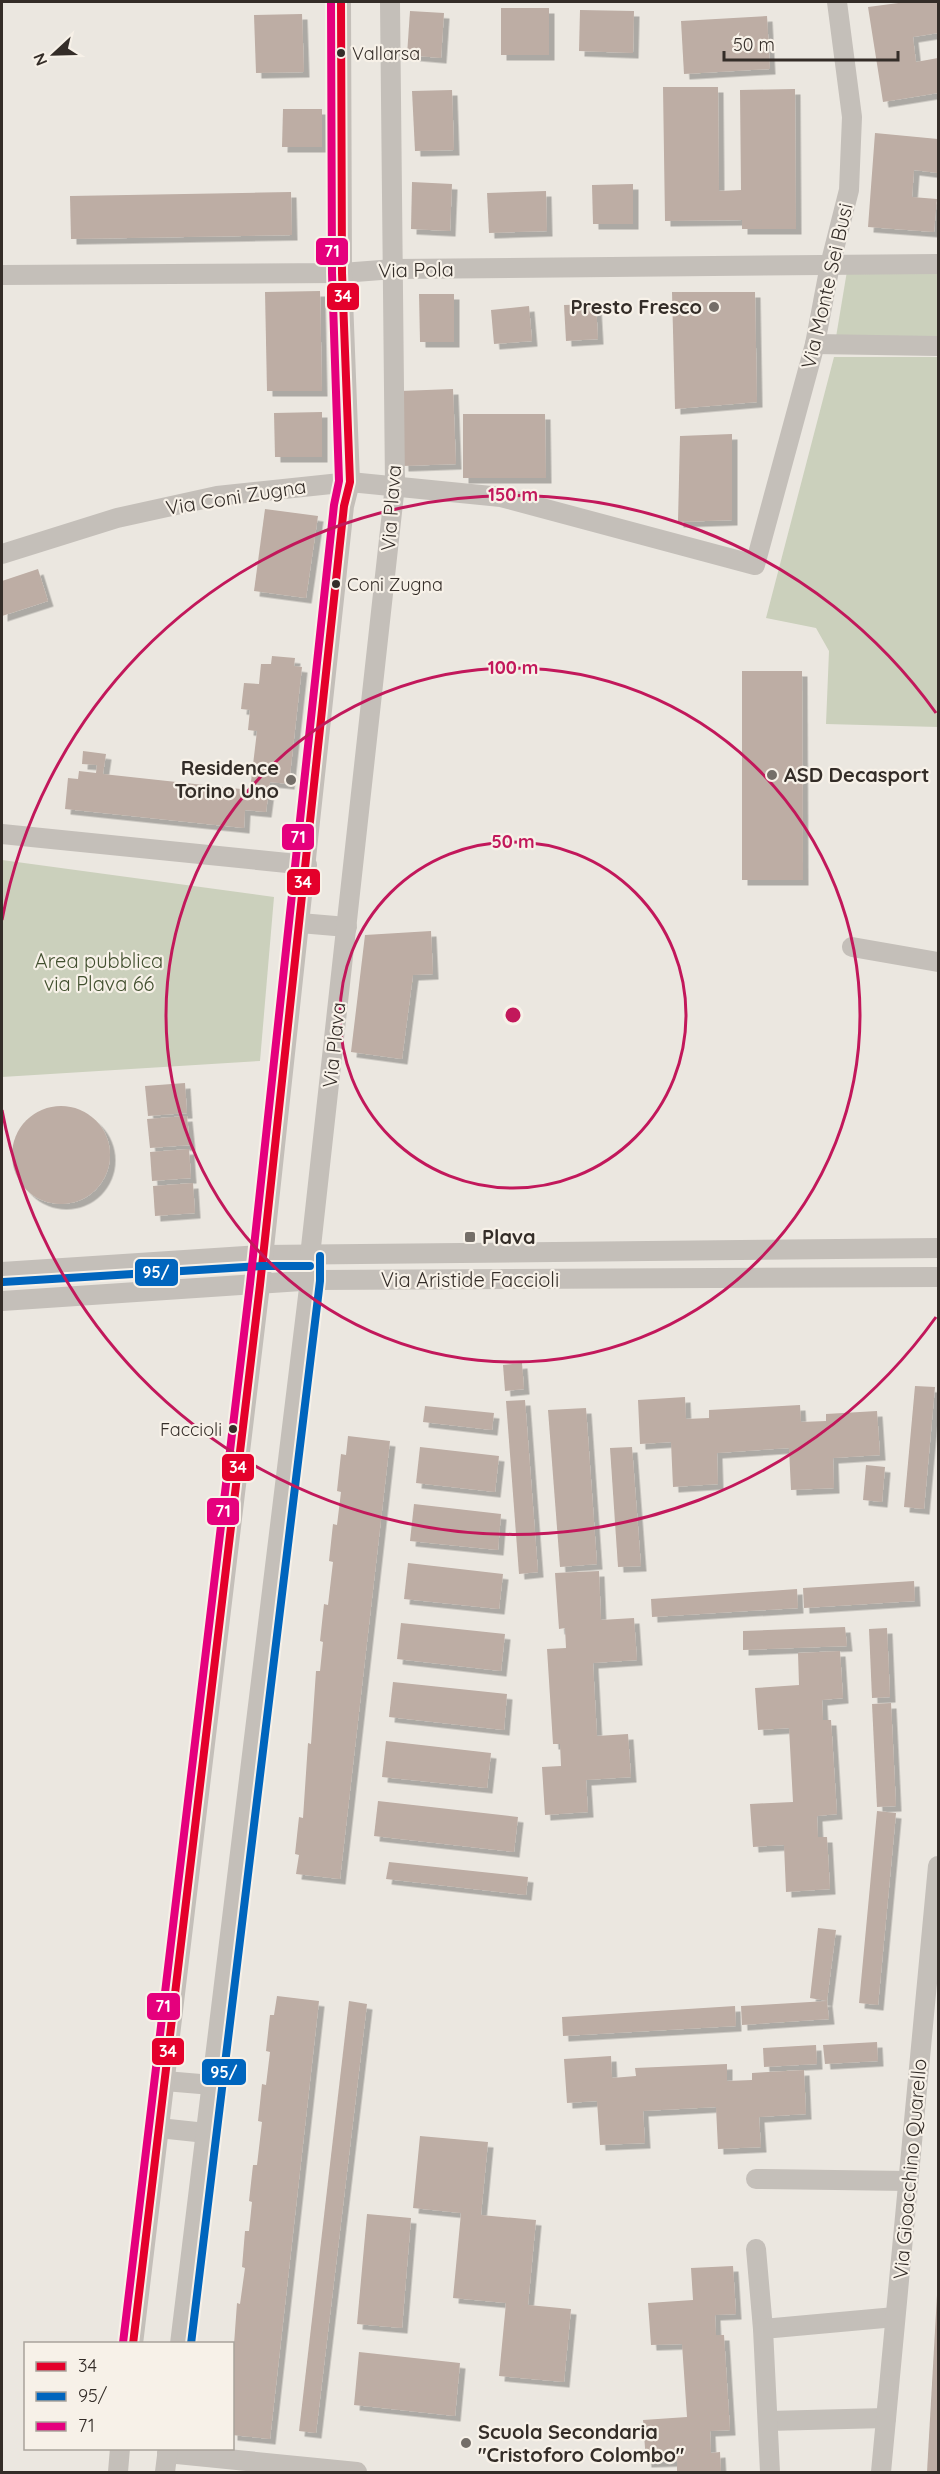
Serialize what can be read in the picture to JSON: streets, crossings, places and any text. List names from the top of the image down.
{
  "streets": {
    "street": [
      "Via Pola",
      "Via Monte Sei Busi",
      "Via Coni Zugna",
      "Via Plava",
      "Via Aristide Faccioli",
      "Via Gioacchino Quarello"
    ]
  },
  "crossings": [
    ["Via Pola", "Via Monte Sei Busi"],
    ["Via Pola", "Via Plava"],
    ["Via Monte Sei Busi", "Via Coni Zugna"],
    ["Via Coni Zugna", "Via Plava"],
    ["Via Plava", "Via Aristide Faccioli"]
  ],
  "parks": ["Area pubblica via Plava 66"],
  "places": {
    "other": [
      "Vallarsa",
      "Presto Fresco",
      "Coni Zugna",
      "ASD Decasport",
      "Residence Torino Uno",
      "Faccioli",
      "Scuola Secondaria \"Cristoforo Colombo\""
    ],
    "transit": ["Plava"]
  },
  "lines": ["transit line 34", "transit line 71", "transit line 95/"],
  "legend": ["34", "95/", "71"],
  "scale_bar": "50 m",
  "north": "left",
  "rings": ["150 m", "100 m", "50 m"]
}
